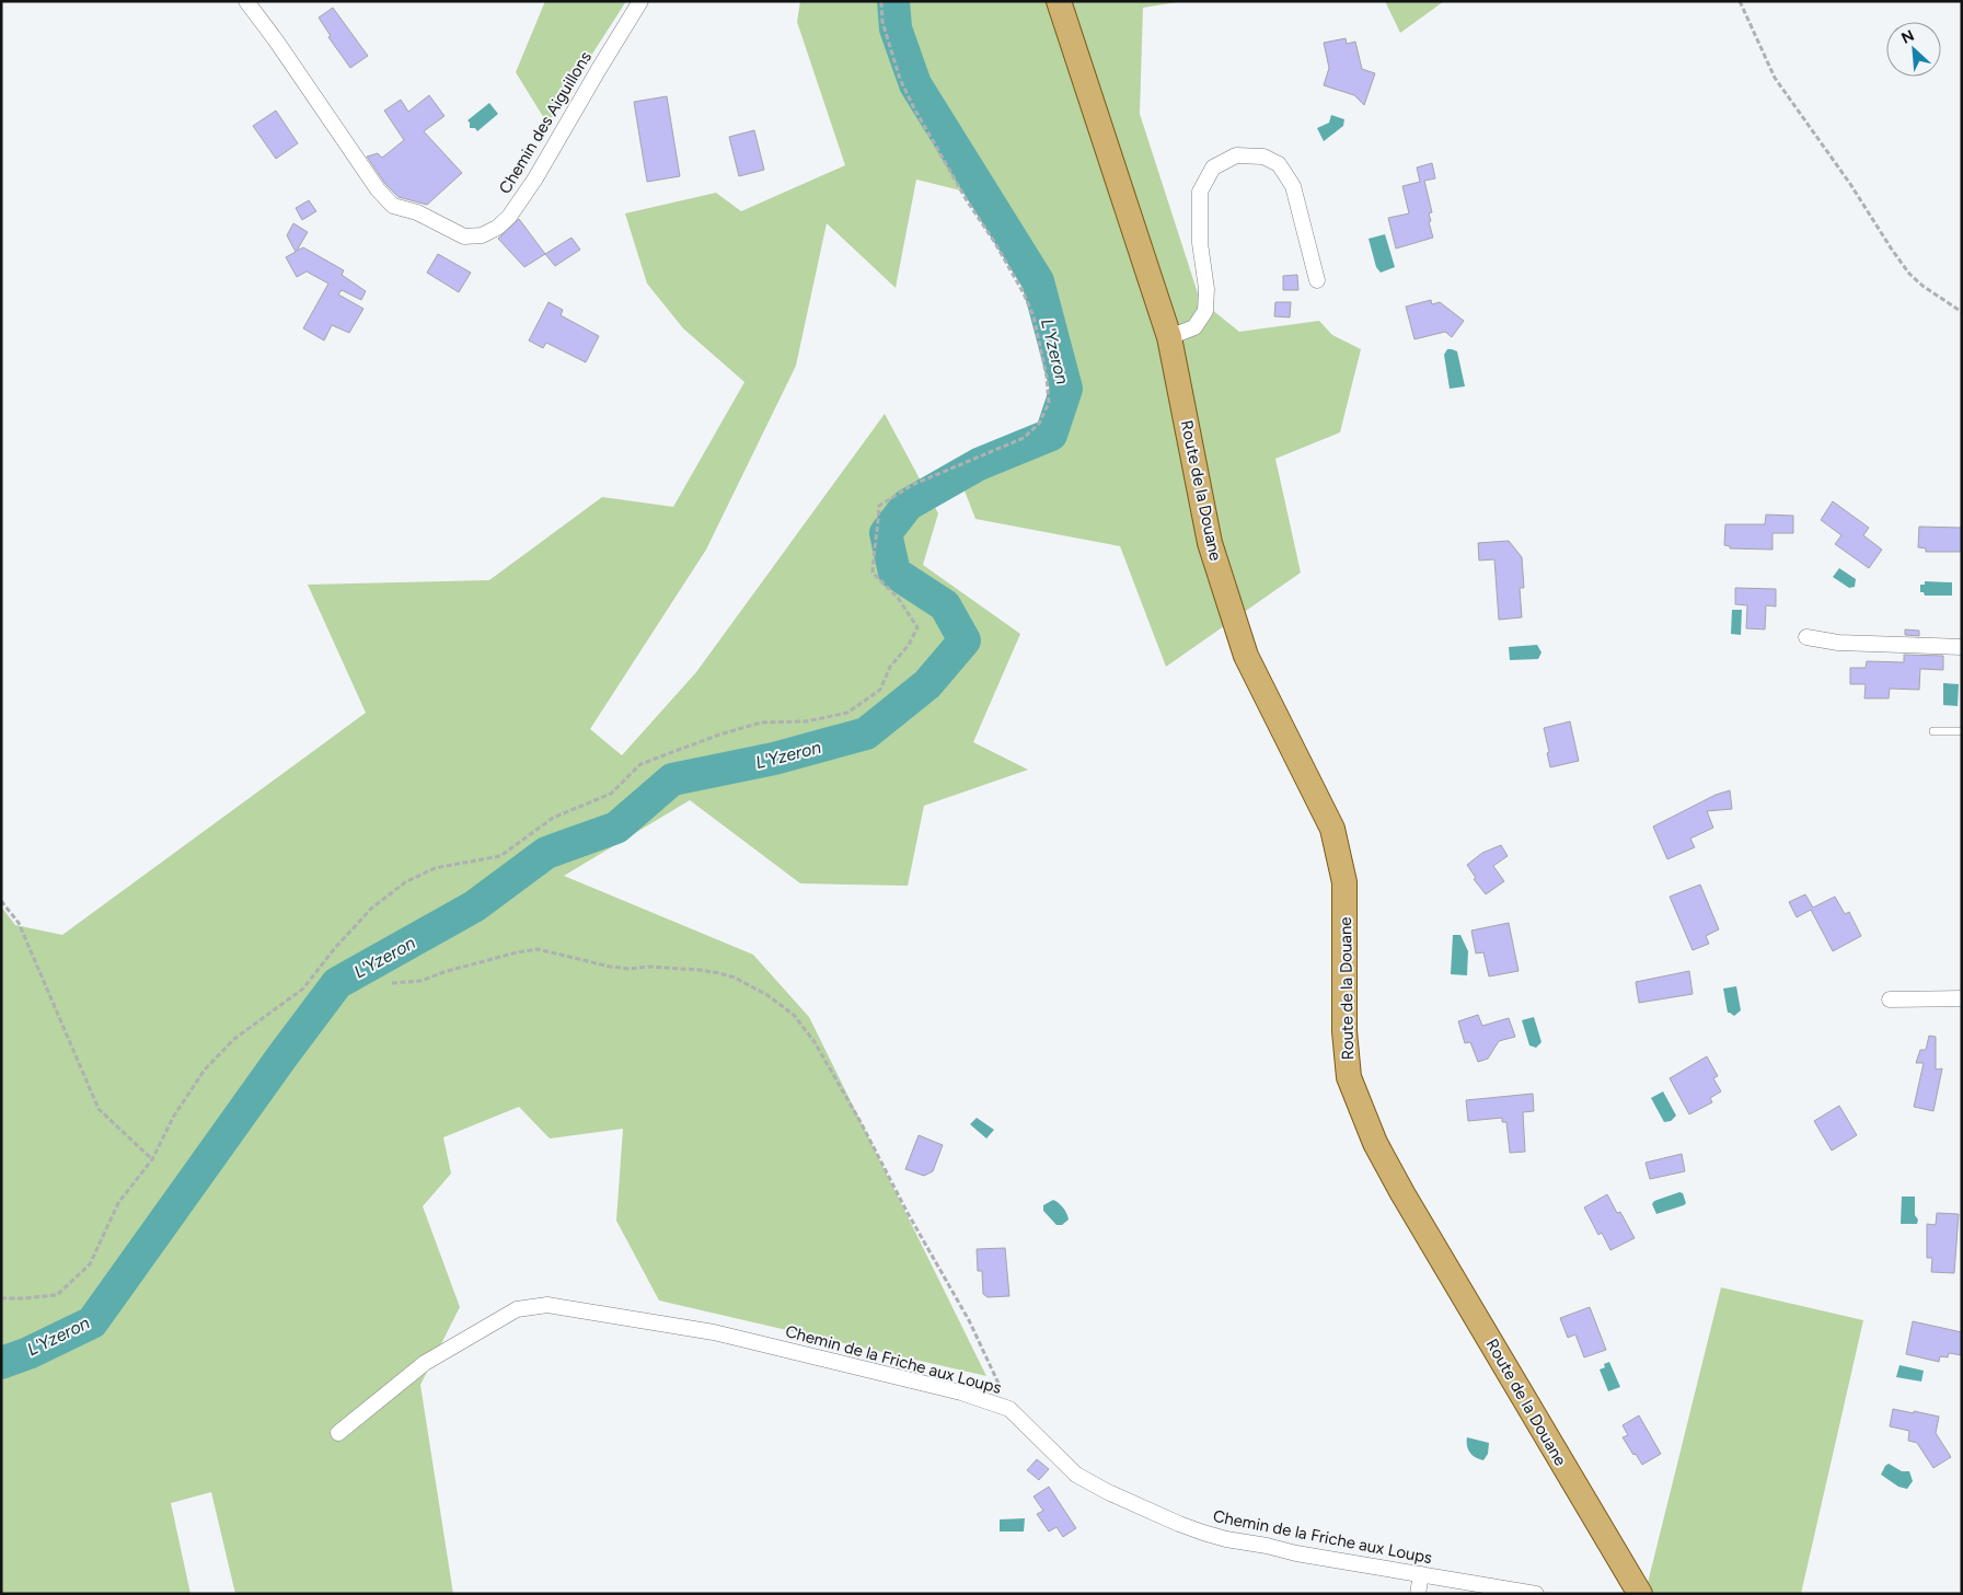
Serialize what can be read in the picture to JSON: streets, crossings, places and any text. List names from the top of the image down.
{
  "streets": {
    "main road": ["Route de la Douane"],
    "street": ["Chemin des Aiguillons", "Chemin de la Friche aux Loups"]
  },
  "water": ["L'Yzeron"],
  "north": "top left"
}
